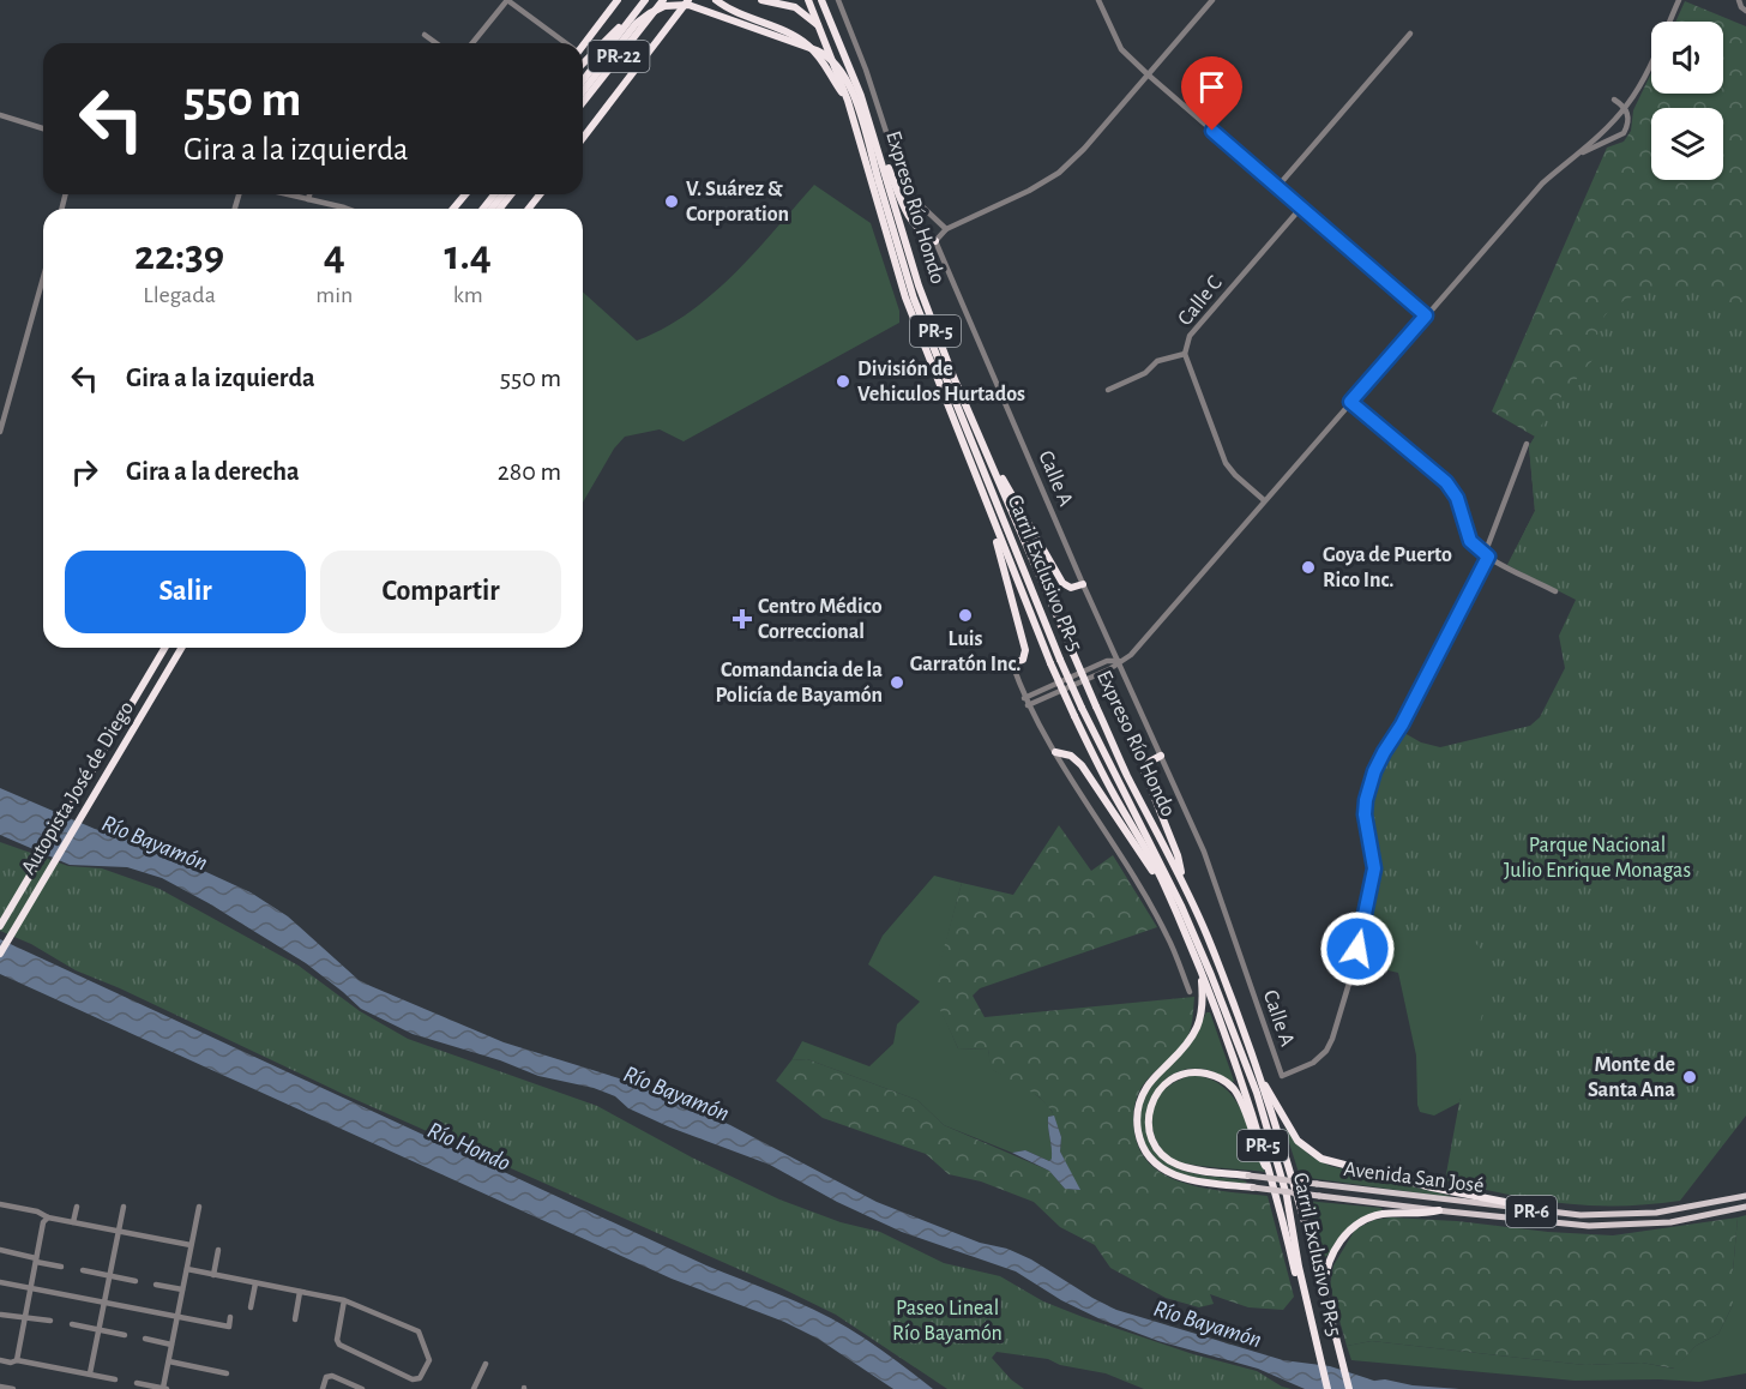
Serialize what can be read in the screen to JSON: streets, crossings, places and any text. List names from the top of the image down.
{
  "streets": {
    "highway": [
      "PR-22",
      "Expreso Río Hondo",
      "PR-5",
      "Carril Exclusivo PR-5",
      "Autopista José de Diego"
    ],
    "main road": ["Avenida San José", "PR-6"],
    "street": ["Calle C", "Calle A"]
  },
  "crossings": [
    ["Expreso Río Hondo", "Carril Exclusivo PR-5"]
  ],
  "water": ["Río Bayamón", "Río Hondo"],
  "parks": ["Parque Nacional Julio Enrique Monagas", "Paseo Lineal Río Bayamón"],
  "places": {
    "other": [
      "V. Suárez & Corporation",
      "División de Vehiculos Hurtados",
      "Goya de Puerto Rico Inc.",
      "Luis Garratón Inc.",
      "Comandancia de la Policía de Bayamón",
      "Monte de Santa Ana"
    ],
    "health": ["Centro Médico Correccional"]
  },
  "page": {
    "turn": ["550 m", "Gira a la izquierda"],
    "eta": [
      "22:39",
      "Llegada",
      "4",
      "min",
      "1.4",
      "km"
    ],
    "list": [
      {
        "name": "Gira a la izquierda",
        "value": "550 m"
      },
      {
        "name": "Gira a la derecha",
        "value": "280 m"
      }
    ],
    "buttons": ["Salir", "Compartir"]
  }
}
